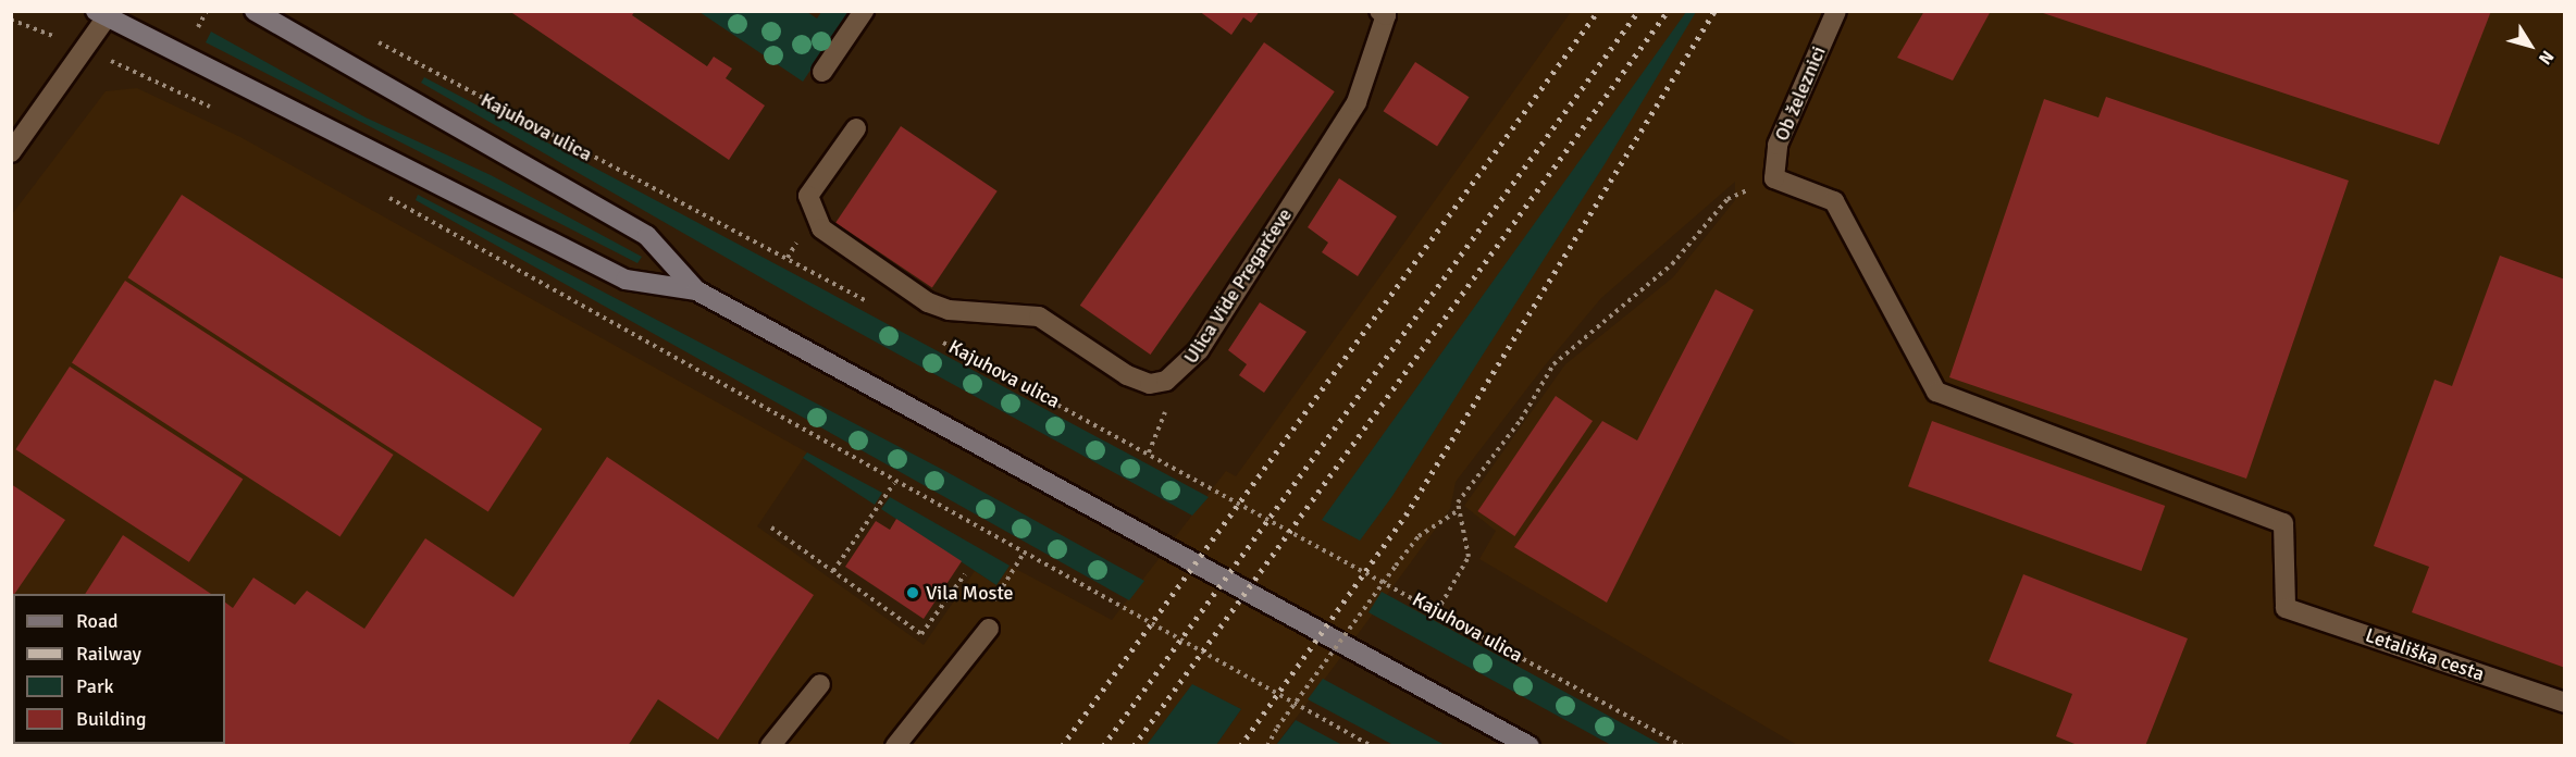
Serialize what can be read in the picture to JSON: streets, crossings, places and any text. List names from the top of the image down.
{
  "streets": {
    "main road": ["Kajuhova ulica"],
    "street": ["Ob železnici", "Ulica Vide Pregarčeve", "Letališka cesta"]
  },
  "crossings": [
    ["Ob železnici", "Letališka cesta"]
  ],
  "places": ["Vila Moste"],
  "legend": [
    "Road",
    "Railway",
    "Park",
    "Building"
  ],
  "north": "bottom right"
}
